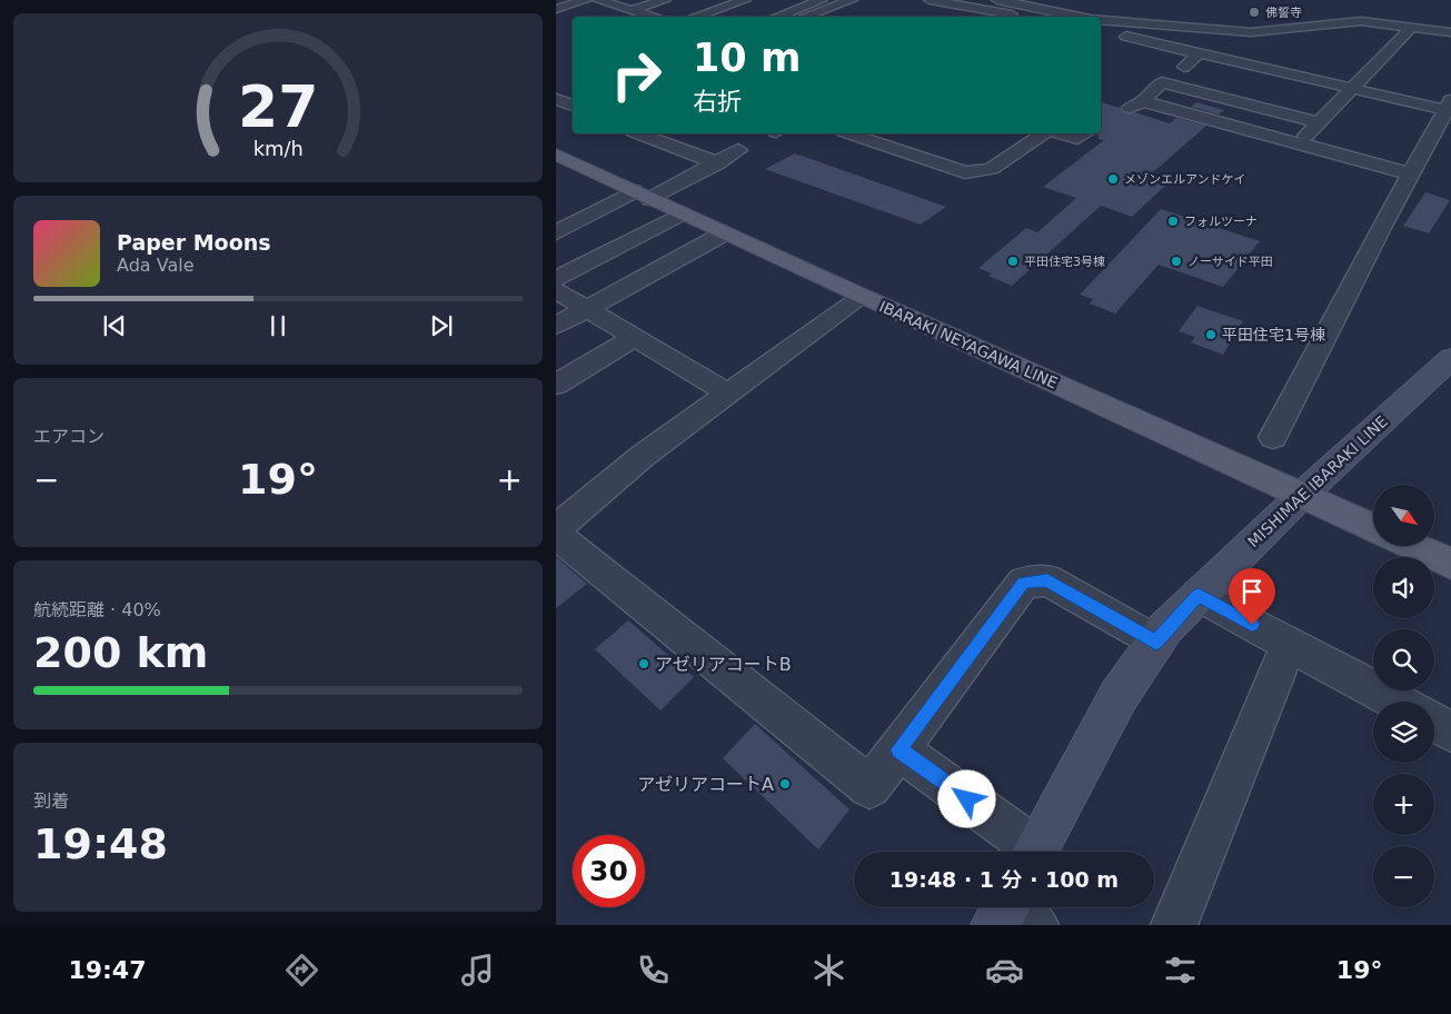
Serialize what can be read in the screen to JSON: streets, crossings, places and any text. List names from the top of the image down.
{
  "streets": {
    "main road": ["IBARAKI NEYAGAWA LINE", "MISHIMAE IBARAKI LINE"]
  },
  "crossings": [
    ["IBARAKI NEYAGAWA LINE", "MISHIMAE IBARAKI LINE"]
  ],
  "places": [
    "佛誓寺",
    "メゾンエルアンドケイ",
    "フォルツーナ",
    "平田住宅3号棟",
    "ノーサイド平田",
    "平田住宅1号棟",
    "アゼリアコートB",
    "アゼリアコートA"
  ],
  "north": "bottom right",
  "page": {
    "turn": ["10 m", "右折"],
    "song": ["Paper Moons", "Ada Vale"],
    "tile": [
      "エアコン",
      ["航続距離 · 40%", "200 km"],
      ["到着", "19:48"]
    ],
    "heat": ["−", "19°", "+"],
    "map_buttons": ["+", "−"],
    "limit": "30",
    "trip": "19:48 · 1 分 · 100 m",
    "tabs": ["19:47", "19°"],
    "gauge": ["27", "km/h"]
  }
}
